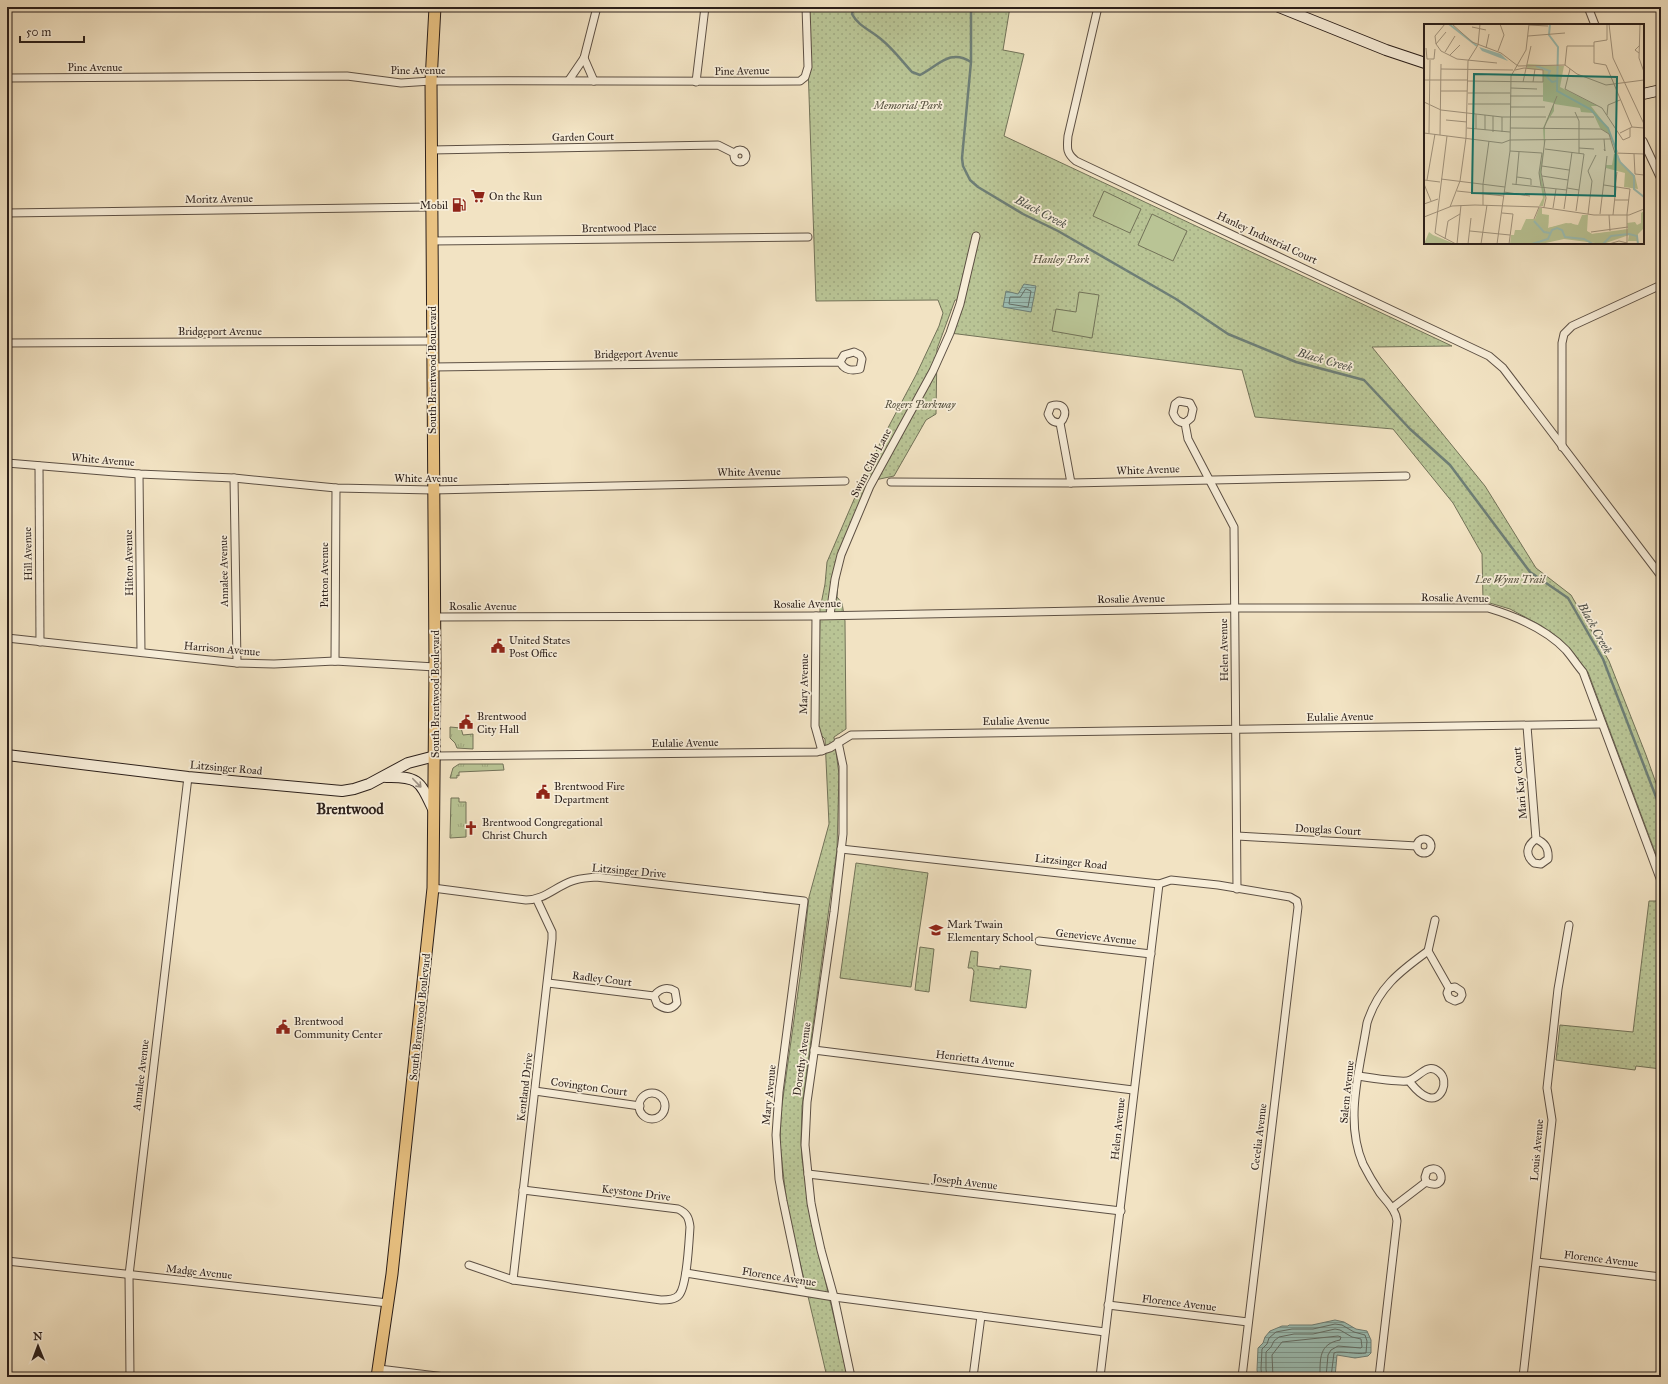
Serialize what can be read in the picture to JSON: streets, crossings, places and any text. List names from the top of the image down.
{
  "streets": {
    "main road": ["South Brentwood Boulevard"],
    "street": [
      "Pine Avenue",
      "Garden Court",
      "Moritz Avenue",
      "Brentwood Place",
      "Hanley Industrial Court",
      "Bridgeport Avenue",
      "White Avenue",
      "Swim Club Lane",
      "Hill Avenue",
      "Hilton Avenue",
      "Annalee Avenue",
      "Patton Avenue",
      "Rosalie Avenue",
      "Harrison Avenue",
      "Helen Avenue",
      "Mary Avenue",
      "Eulalie Avenue",
      "Litzsinger Road",
      "Mari Kay Court",
      "Douglas Court",
      "Litzsinger Drive",
      "Genevieve Avenue",
      "Radley Court",
      "Dorothy Avenue",
      "Henrietta Avenue",
      "Kentland Drive",
      "Covington Court",
      "Salem Avenue",
      "Cecelia Avenue",
      "Louis Avenue",
      "Joseph Avenue",
      "Keystone Drive",
      "Florence Avenue",
      "Madge Avenue"
    ]
  },
  "crossings": [
    ["Pine Avenue", "South Brentwood Boulevard"],
    ["Garden Court", "South Brentwood Boulevard"],
    ["Moritz Avenue", "South Brentwood Boulevard"],
    ["Brentwood Place", "South Brentwood Boulevard"],
    ["Bridgeport Avenue", "South Brentwood Boulevard"],
    ["South Brentwood Boulevard", "White Avenue"],
    ["South Brentwood Boulevard", "Rosalie Avenue"],
    ["South Brentwood Boulevard", "Harrison Avenue"],
    ["South Brentwood Boulevard", "Eulalie Avenue"],
    ["South Brentwood Boulevard", "Litzsinger Road"],
    ["South Brentwood Boulevard", "Madge Avenue"],
    ["White Avenue", "Hill Avenue"],
    ["White Avenue", "Hilton Avenue"],
    ["White Avenue", "Annalee Avenue"],
    ["White Avenue", "Patton Avenue"],
    ["White Avenue", "Helen Avenue"],
    ["Swim Club Lane", "Rosalie Avenue"],
    ["Hill Avenue", "Harrison Avenue"],
    ["Hilton Avenue", "Harrison Avenue"],
    ["Annalee Avenue", "Harrison Avenue"],
    ["Annalee Avenue", "Litzsinger Road"],
    ["Annalee Avenue", "Madge Avenue"],
    ["Patton Avenue", "Harrison Avenue"],
    ["Rosalie Avenue", "Helen Avenue"],
    ["Rosalie Avenue", "Mary Avenue"],
    ["Rosalie Avenue", "Eulalie Avenue"],
    ["Helen Avenue", "Eulalie Avenue"],
    ["Helen Avenue", "Litzsinger Road"],
    ["Helen Avenue", "Douglas Court"],
    ["Helen Avenue", "Genevieve Avenue"],
    ["Helen Avenue", "Henrietta Avenue"],
    ["Helen Avenue", "Joseph Avenue"],
    ["Helen Avenue", "Florence Avenue"],
    ["Mary Avenue", "Eulalie Avenue"],
    ["Mary Avenue", "Litzsinger Drive"],
    ["Mary Avenue", "Florence Avenue"],
    ["Eulalie Avenue", "Litzsinger Road"],
    ["Eulalie Avenue", "Mari Kay Court"],
    ["Eulalie Avenue", "Dorothy Avenue"],
    ["Litzsinger Road", "Dorothy Avenue"],
    ["Litzsinger Road", "Cecelia Avenue"],
    ["Litzsinger Drive", "Kentland Drive"],
    ["Radley Court", "Kentland Drive"],
    ["Dorothy Avenue", "Henrietta Avenue"],
    ["Dorothy Avenue", "Joseph Avenue"],
    ["Dorothy Avenue", "Florence Avenue"],
    ["Kentland Drive", "Covington Court"],
    ["Kentland Drive", "Keystone Drive"],
    ["Cecelia Avenue", "Florence Avenue"],
    ["Louis Avenue", "Florence Avenue"],
    ["Keystone Drive", "Florence Avenue"]
  ],
  "districts": ["Brentwood"],
  "water": ["Black Creek"],
  "parks": [
    "Memorial Park",
    "Hanley Park",
    "Rogers Parkway",
    "Lee Wynn Trail"
  ],
  "places": {
    "supermarket": ["On the Run"],
    "fuel station": ["Mobil"],
    "public building": [
      "United States Post Office",
      "Brentwood City Hall",
      "Brentwood Fire Department",
      "Brentwood Community Center"
    ],
    "church": ["Brentwood Congregational Christ Church"],
    "school or university": ["Mark Twain Elementary School"]
  },
  "scale_bar": "50 m",
  "north": "top"
}
